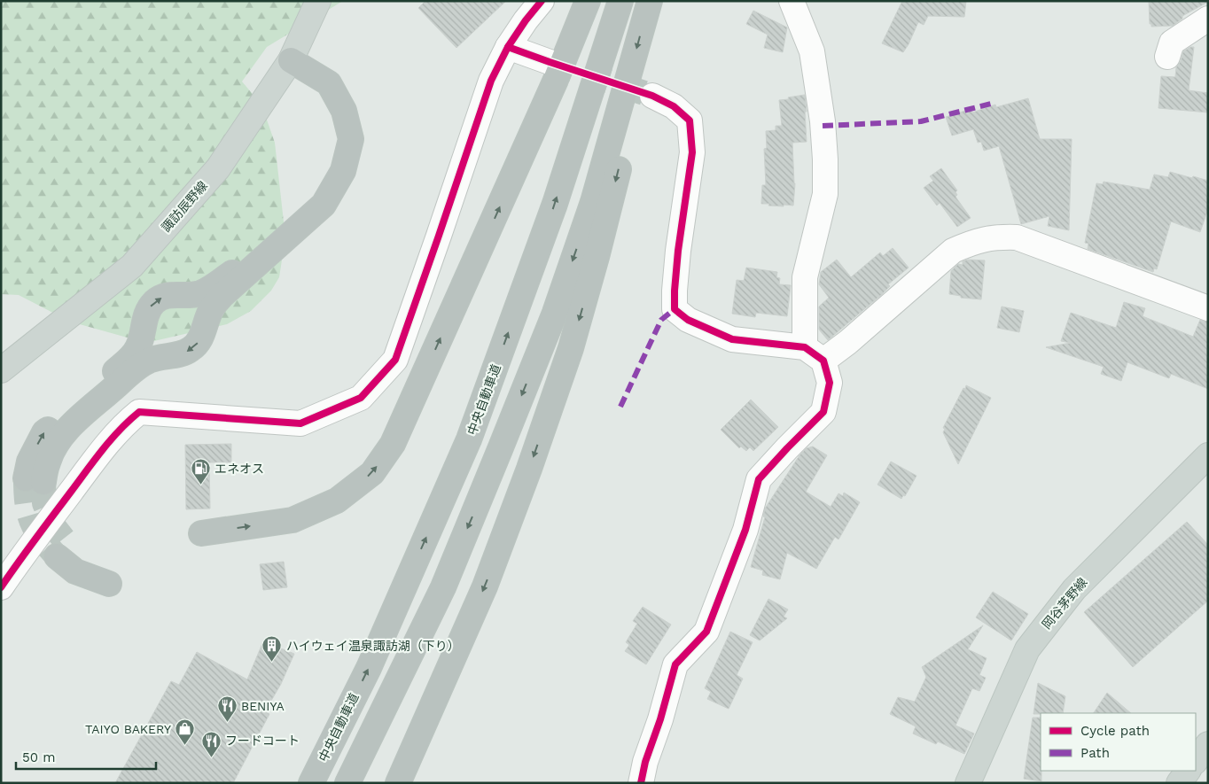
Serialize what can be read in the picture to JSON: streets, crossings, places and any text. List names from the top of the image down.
{
  "streets": {
    "highway": ["中央自動車道"],
    "main road": ["諏訪辰野線", "岡谷茅野線"]
  },
  "places": {
    "fuel station": ["エネオス"],
    "building": ["ハイウェイ温泉諏訪湖（下り）"],
    "restaurant": ["BENIYA", "フードコート"],
    "shop": ["TAIYO BAKERY"]
  },
  "legend": ["Cycle path", "Path"],
  "scale_bar": "50 m"
}
